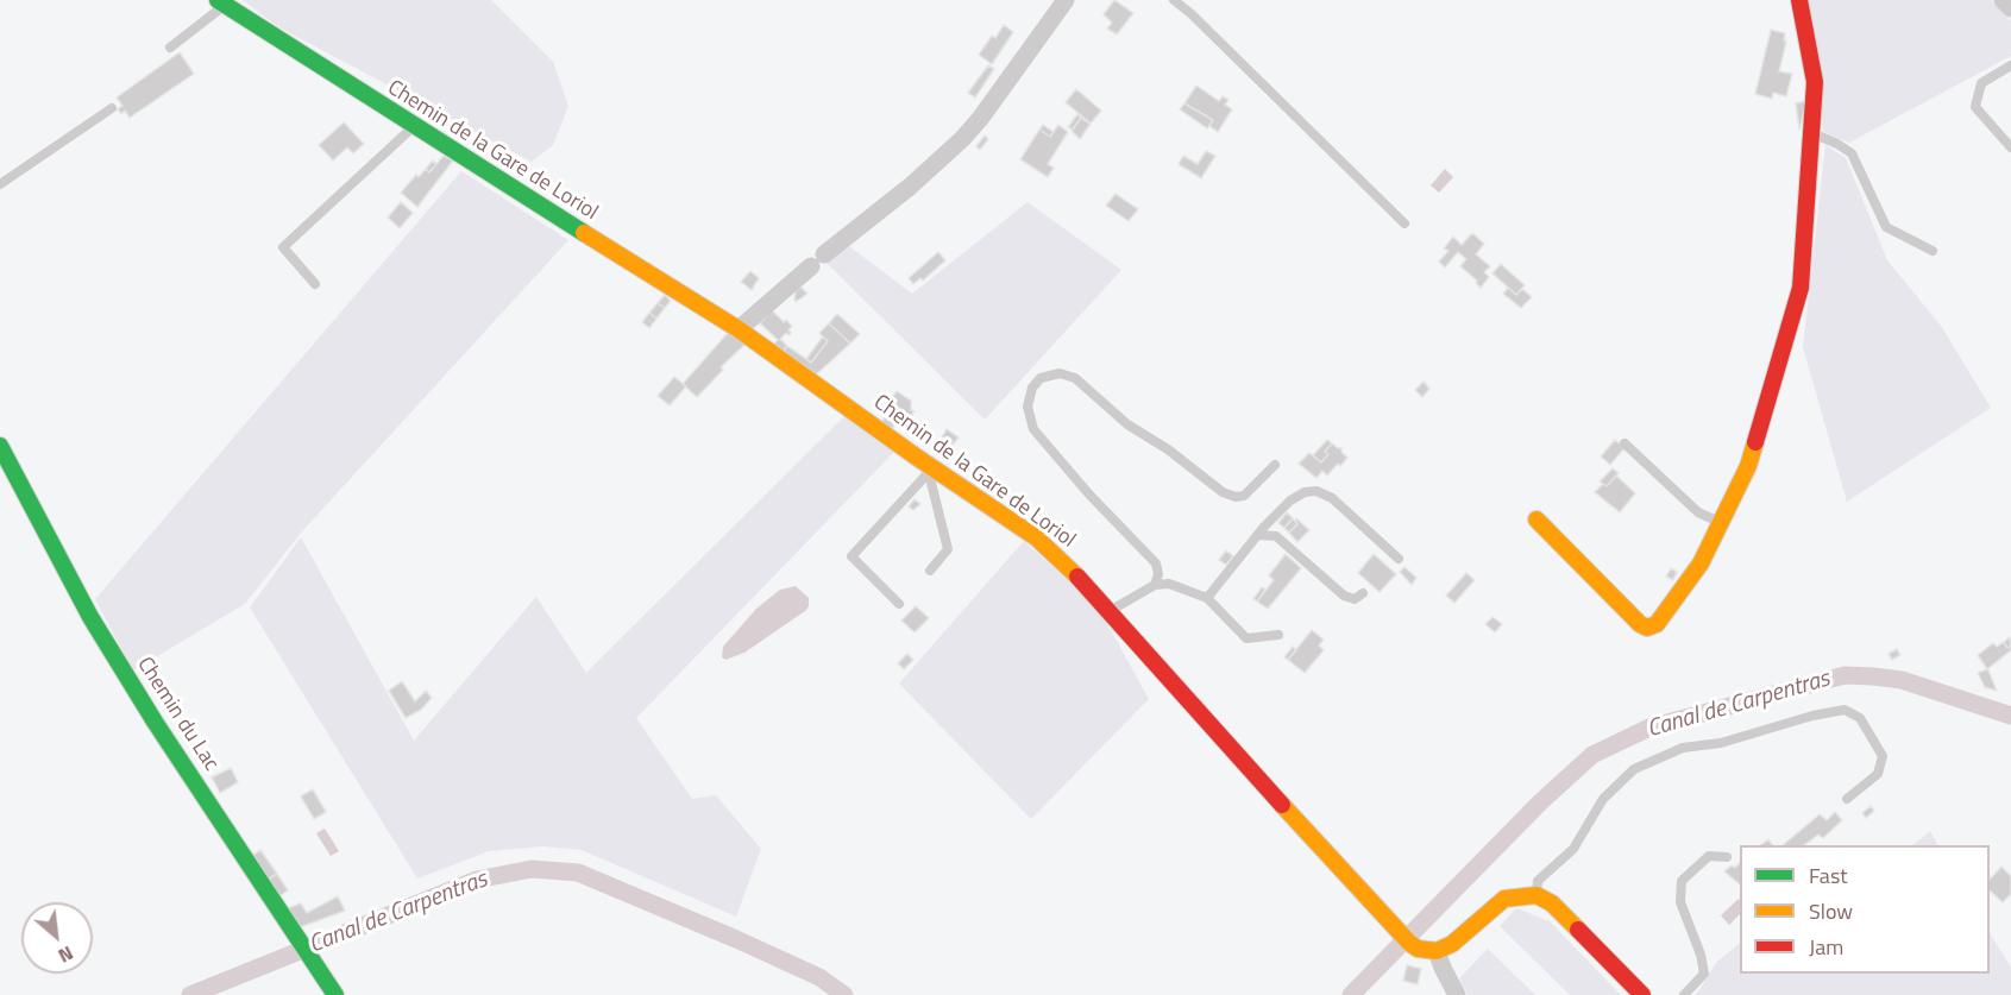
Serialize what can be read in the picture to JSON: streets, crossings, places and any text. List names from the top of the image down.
{
  "streets": {
    "street": ["Chemin de la Gare de Loriol", "Chemin du Lac"]
  },
  "water": ["Canal de Carpentras"],
  "legend": ["Fast", "Slow", "Jam"],
  "north": "bottom right"
}
